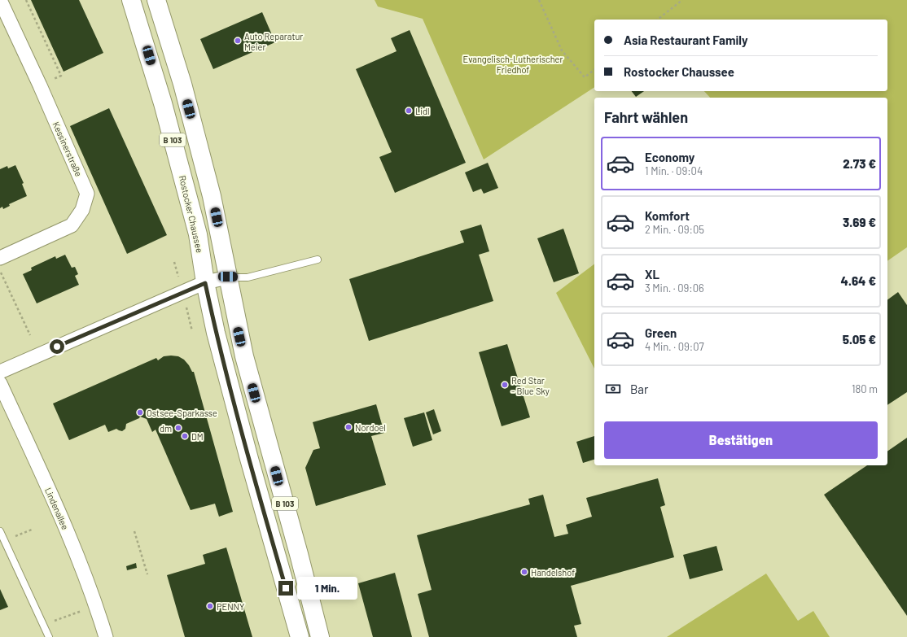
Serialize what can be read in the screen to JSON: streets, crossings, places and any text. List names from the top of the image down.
{
  "streets": {
    "main road": ["B 103", "Rostocker Chaussee"],
    "street": ["Kessinerstraße", "Lindenallee"]
  },
  "parks": ["Evangelisch-Lutherischer Friedhof"],
  "places": [
    "Auto Reparatur Meier",
    "Lidl",
    "Red Star - Blue Sky",
    "Ostsee-Sparkasse",
    "Nordoel",
    "dm",
    "DM",
    "Handelshof",
    "PENNY"
  ],
  "page": {
    "banner": ["Asia Restaurant Family", "Rostocker Chaussee"],
    "heading": "Fahrt wählen",
    "list": [
      {
        "name": "Economy",
        "note": "1 Min. · 09:04",
        "value": "2.73 €"
      },
      {
        "name": "Komfort",
        "note": "2 Min. · 09:05",
        "value": "3.69 €"
      },
      {
        "name": "XL",
        "note": "3 Min. · 09:06",
        "value": "4.64 €"
      },
      {
        "name": "Green",
        "note": "4 Min. · 09:07",
        "value": "5.05 €"
      }
    ],
    "pay": ["Bar", "180 m"],
    "buttons": "Bestätigen",
    "bubble": "1 Min."
  }
}
